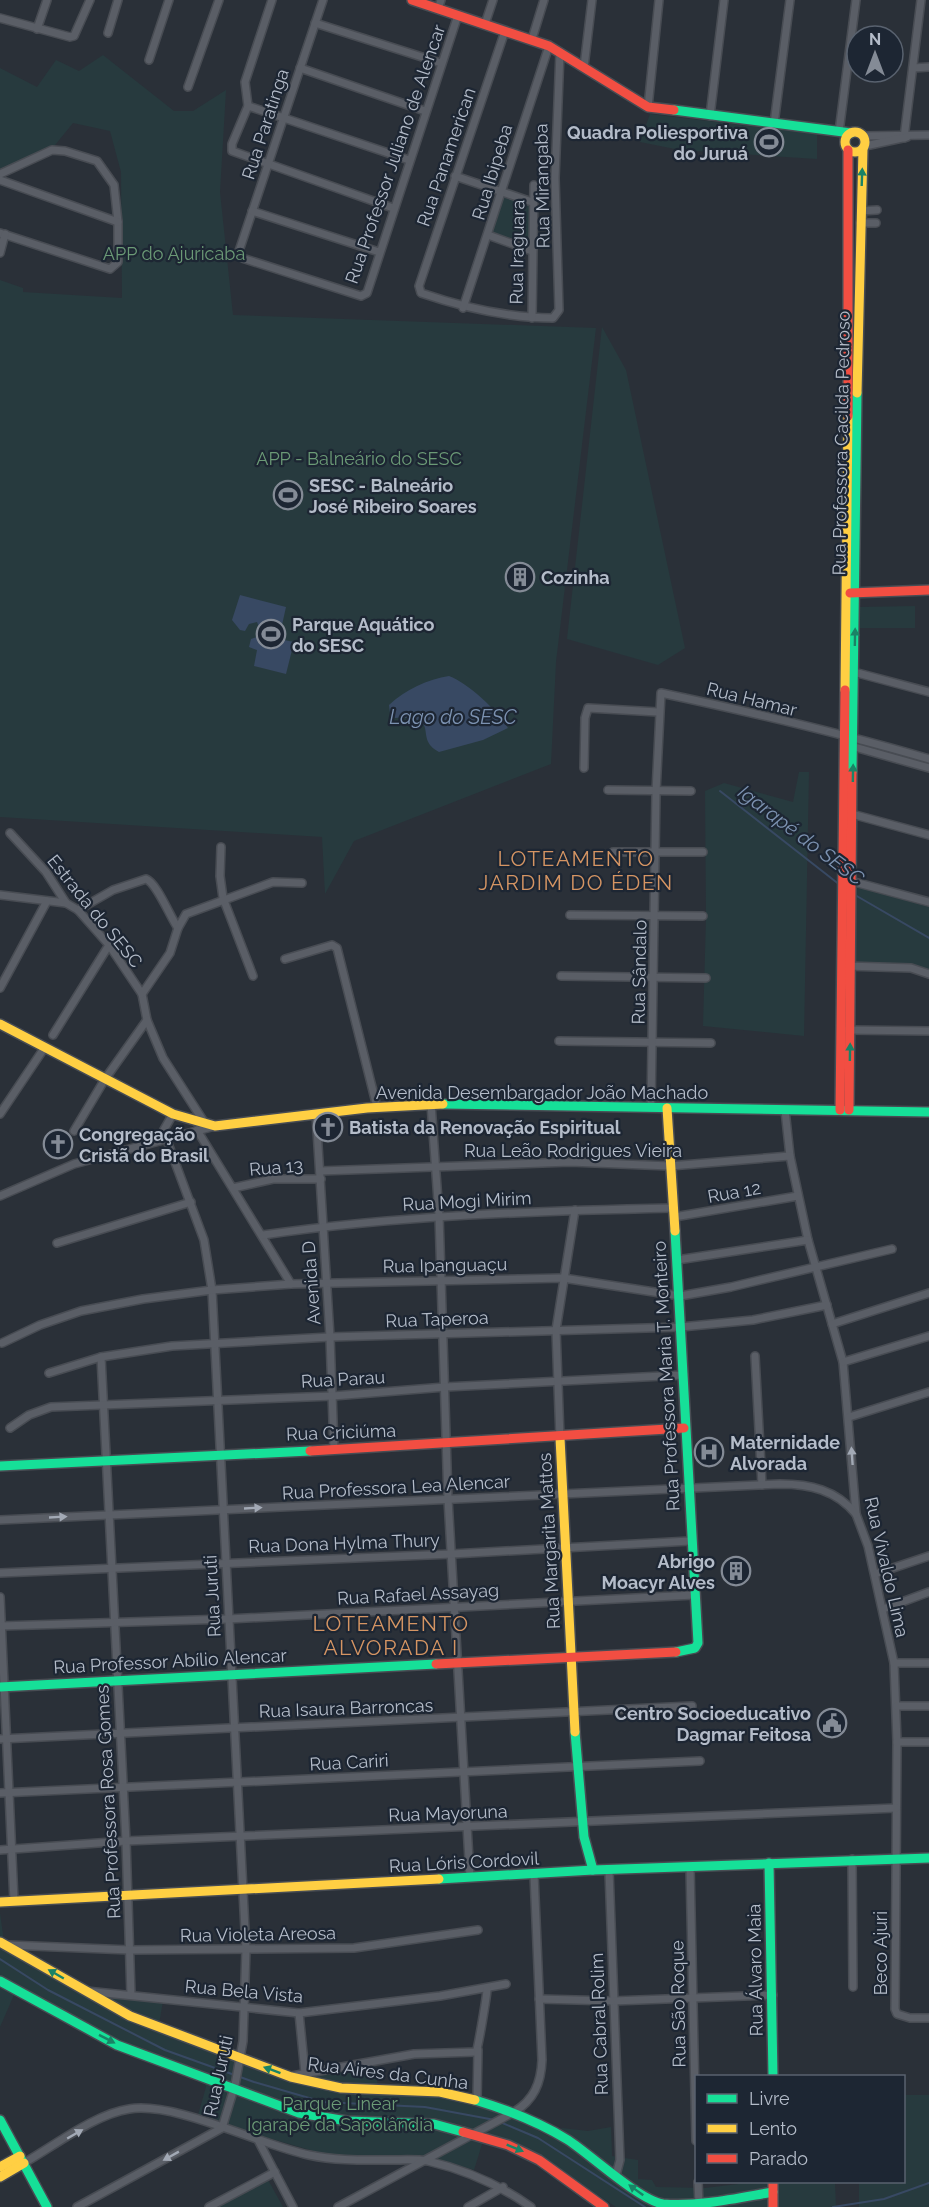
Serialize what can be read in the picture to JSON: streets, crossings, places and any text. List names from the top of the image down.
{
  "streets": {
    "street": [
      "Rua Paratinga",
      "Rua Professor Juliano de Alencar",
      "Rua Panamerican",
      "Rua Ibipeba",
      "Rua Mirangaba",
      "Rua Iraguara",
      "Rua Professora Cacilda Pedroso",
      "Rua Hamar",
      "Estrada do SESC",
      "Rua Sândalo",
      "Avenida Desembargador João Machado",
      "Rua Leão Rodrigues Vieira",
      "Rua 13",
      "Rua 12",
      "Rua Mogi Mirim",
      "Rua Ipanguaçu",
      "Avenida D",
      "Rua Taperoa",
      "Rua Professora Maria T. Monteiro",
      "Rua Parau",
      "Rua Criciúma",
      "Rua Professora Lea Alencar",
      "Rua Margarita Mattos",
      "Rua Dona Hylma Thury",
      "Rua Vivaldo Lima",
      "Rua Rafael Assayag",
      "Rua Juruti",
      "Rua Professor Abílio Alencar",
      "Rua Isaura Barroncas",
      "Rua Cariri",
      "Rua Professora Rosa Gomes",
      "Rua Mayoruna",
      "Rua Lóris Cordovil",
      "Rua Violeta Areosa",
      "Beco Ajuri",
      "Rua Álvaro Maia",
      "Rua Bela Vista",
      "Rua São Roque",
      "Rua Cabral Rolim",
      "Rua Aires da Cunha"
    ]
  },
  "crossings": [
    ["Rua Paratinga", "Rua Professor Juliano de Alencar"],
    ["Rua Panamerican", "Rua Ibipeba"],
    ["Rua Mirangaba", "Rua Iraguara"],
    ["Rua Professora Cacilda Pedroso", "Rua Hamar"],
    ["Rua Hamar", "Rua Sândalo"],
    ["Estrada do SESC", "Avenida Desembargador João Machado"],
    ["Estrada do SESC", "Rua 13"],
    ["Estrada do SESC", "Rua Mogi Mirim"],
    ["Estrada do SESC", "Rua Ipanguaçu"],
    ["Rua Sândalo", "Avenida Desembargador João Machado"],
    ["Avenida Desembargador João Machado", "Avenida D"],
    ["Avenida Desembargador João Machado", "Rua Professora Maria T. Monteiro"],
    ["Avenida Desembargador João Machado", "Rua Vivaldo Lima"],
    ["Rua Leão Rodrigues Vieira", "Avenida D"],
    ["Rua Leão Rodrigues Vieira", "Rua Professora Maria T. Monteiro"],
    ["Rua Leão Rodrigues Vieira", "Rua Vivaldo Lima"],
    ["Rua 13", "Avenida D"],
    ["Rua 12", "Rua Mogi Mirim"],
    ["Rua 12", "Rua Professora Maria T. Monteiro"],
    ["Rua 12", "Rua Vivaldo Lima"],
    ["Rua Mogi Mirim", "Avenida D"],
    ["Rua Mogi Mirim", "Rua Professora Maria T. Monteiro"],
    ["Rua Mogi Mirim", "Rua Margarita Mattos"],
    ["Rua Ipanguaçu", "Avenida D"],
    ["Rua Ipanguaçu", "Rua Professora Maria T. Monteiro"],
    ["Rua Ipanguaçu", "Rua Margarita Mattos"],
    ["Rua Ipanguaçu", "Rua Vivaldo Lima"],
    ["Rua Ipanguaçu", "Rua Juruti"],
    ["Avenida D", "Rua Taperoa"],
    ["Avenida D", "Rua Parau"],
    ["Avenida D", "Rua Criciúma"],
    ["Rua Taperoa", "Rua Professora Maria T. Monteiro"],
    ["Rua Taperoa", "Rua Margarita Mattos"],
    ["Rua Taperoa", "Rua Vivaldo Lima"],
    ["Rua Taperoa", "Rua Juruti"],
    ["Rua Taperoa", "Rua Professora Rosa Gomes"],
    ["Rua Professora Maria T. Monteiro", "Rua Parau"],
    ["Rua Professora Maria T. Monteiro", "Rua Criciúma"],
    ["Rua Professora Maria T. Monteiro", "Rua Professora Lea Alencar"],
    ["Rua Professora Maria T. Monteiro", "Rua Dona Hylma Thury"],
    ["Rua Professora Maria T. Monteiro", "Rua Rafael Assayag"],
    ["Rua Professora Maria T. Monteiro", "Rua Professor Abílio Alencar"],
    ["Rua Parau", "Rua Margarita Mattos"],
    ["Rua Parau", "Rua Juruti"],
    ["Rua Parau", "Rua Professora Rosa Gomes"],
    ["Rua Criciúma", "Rua Margarita Mattos"],
    ["Rua Criciúma", "Rua Juruti"],
    ["Rua Criciúma", "Rua Professora Rosa Gomes"],
    ["Rua Professora Lea Alencar", "Rua Margarita Mattos"],
    ["Rua Professora Lea Alencar", "Rua Vivaldo Lima"],
    ["Rua Professora Lea Alencar", "Rua Juruti"],
    ["Rua Professora Lea Alencar", "Rua Professora Rosa Gomes"],
    ["Rua Margarita Mattos", "Rua Dona Hylma Thury"],
    ["Rua Margarita Mattos", "Rua Rafael Assayag"],
    ["Rua Margarita Mattos", "Rua Professor Abílio Alencar"],
    ["Rua Margarita Mattos", "Rua Isaura Barroncas"],
    ["Rua Margarita Mattos", "Rua Cariri"],
    ["Rua Margarita Mattos", "Rua Mayoruna"],
    ["Rua Margarita Mattos", "Rua Lóris Cordovil"],
    ["Rua Dona Hylma Thury", "Rua Juruti"],
    ["Rua Dona Hylma Thury", "Rua Professora Rosa Gomes"],
    ["Rua Vivaldo Lima", "Rua Mayoruna"],
    ["Rua Vivaldo Lima", "Rua Lóris Cordovil"],
    ["Rua Vivaldo Lima", "Beco Ajuri"],
    ["Rua Rafael Assayag", "Rua Juruti"],
    ["Rua Rafael Assayag", "Rua Professora Rosa Gomes"],
    ["Rua Juruti", "Rua Professor Abílio Alencar"],
    ["Rua Juruti", "Rua Isaura Barroncas"],
    ["Rua Juruti", "Rua Cariri"],
    ["Rua Juruti", "Rua Mayoruna"],
    ["Rua Juruti", "Rua Lóris Cordovil"],
    ["Rua Juruti", "Rua Violeta Areosa"],
    ["Rua Juruti", "Rua Bela Vista"],
    ["Rua Juruti", "Rua Aires da Cunha"],
    ["Rua Professor Abílio Alencar", "Rua Professora Rosa Gomes"],
    ["Rua Isaura Barroncas", "Rua Professora Rosa Gomes"],
    ["Rua Cariri", "Rua Professora Rosa Gomes"],
    ["Rua Professora Rosa Gomes", "Rua Mayoruna"],
    ["Rua Professora Rosa Gomes", "Rua Lóris Cordovil"],
    ["Rua Professora Rosa Gomes", "Rua Violeta Areosa"],
    ["Rua Professora Rosa Gomes", "Rua Bela Vista"],
    ["Rua Lóris Cordovil", "Beco Ajuri"],
    ["Rua Lóris Cordovil", "Rua Álvaro Maia"],
    ["Rua Lóris Cordovil", "Rua São Roque"],
    ["Rua Lóris Cordovil", "Rua Cabral Rolim"],
    ["Rua Violeta Areosa", "Rua Aires da Cunha"],
    ["Rua Bela Vista", "Rua Aires da Cunha"],
    ["Rua Cabral Rolim", "Rua Aires da Cunha"]
  ],
  "one_way": ["Rua Professora Lea Alencar"],
  "districts": ["LOTEAMENTO JARDIM DO ÉDEN", "LOTEAMENTO ALVORADA I"],
  "water": ["Lago do SESC", "Igarapé do SESC"],
  "parks": ["APP do Ajuricaba", "APP - Balneário do SESC", "Parque Linear Igarapé da Sapolândia"],
  "places": {
    "sports": ["Quadra Poliesportiva do Juruá", "SESC - Balneário José Ribeiro Soares", "Parque Aquático do SESC"],
    "building": ["Cozinha", "Abrigo Moacyr Alves"],
    "church": ["Batista da Renovação Espiritual", "Congregação Cristã do Brasil"],
    "hospital": ["Maternidade Alvorada"],
    "public building": ["Centro Socioeducativo Dagmar Feitosa"]
  },
  "legend": ["Livre", "Lento", "Parado"],
  "north": "top"
}
